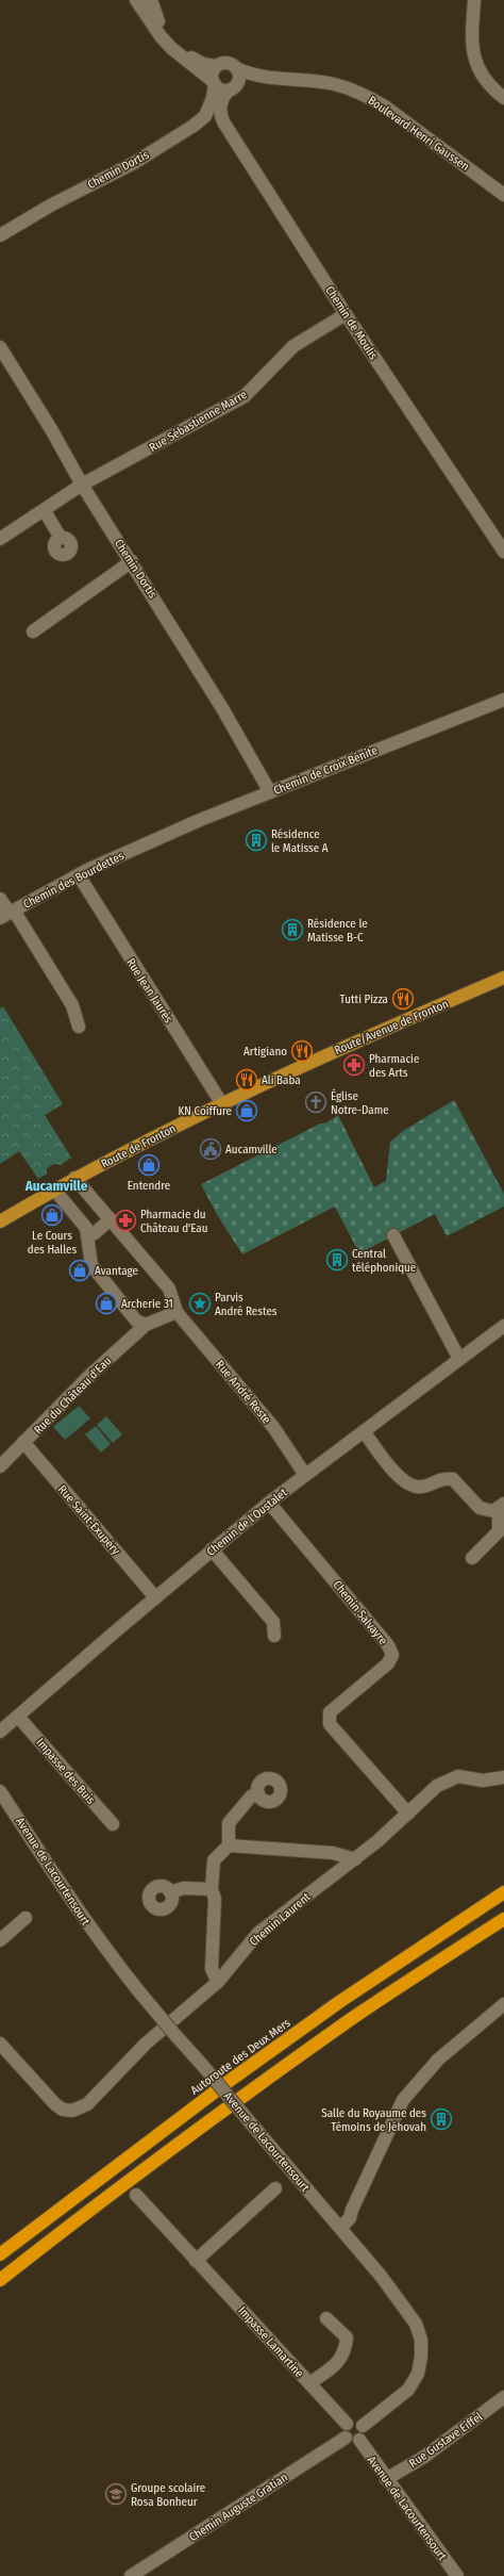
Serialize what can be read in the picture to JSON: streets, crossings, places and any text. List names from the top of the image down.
{
  "streets": {
    "highway": ["Autoroute des Deux Mers"],
    "main road": ["Route/Avenue de Fronton", "Route de Fronton"],
    "street": [
      "Boulevard Henri Gaussen",
      "Chemin Dortis",
      "Chemin de Moulis",
      "Rue Sébastienne Marre",
      "Chemin de Croix Bénite",
      "Chemin des Bourdettes",
      "Rue Jean Jaurès",
      "Rue André Reste",
      "Rue du Château d'Eau",
      "Rue Saint-Exupéry",
      "Chemin de l'Oustalet",
      "Chemin Salvayre",
      "Impasse des Buis",
      "Avenue de Lacourtensourt",
      "Chemin Laurent",
      "Impasse Lamartine",
      "Rue Gustave Eiffel",
      "Chemin Auguste Gratian"
    ]
  },
  "crossings": [
    ["Boulevard Henri Gaussen", "Chemin Dortis"],
    ["Boulevard Henri Gaussen", "Chemin de Moulis"],
    ["Chemin Dortis", "Chemin de Moulis"],
    ["Chemin Dortis", "Rue Sébastienne Marre"],
    ["Chemin Dortis", "Chemin de Croix Bénite"],
    ["Chemin de Moulis", "Rue Sébastienne Marre"],
    ["Chemin de Croix Bénite", "Chemin des Bourdettes"],
    ["Chemin des Bourdettes", "Rue Jean Jaurès"],
    ["Rue Jean Jaurès", "Route de Fronton"],
    ["Route/Avenue de Fronton", "Route de Fronton"],
    ["Rue André Reste", "Rue du Château d'Eau"],
    ["Rue André Reste", "Chemin de l'Oustalet"],
    ["Rue du Château d'Eau", "Rue Saint-Exupéry"],
    ["Rue Saint-Exupéry", "Chemin de l'Oustalet"],
    ["Chemin de l'Oustalet", "Chemin Salvayre"],
    ["Chemin de l'Oustalet", "Impasse des Buis"],
    ["Chemin Salvayre", "Chemin Laurent"],
    ["Avenue de Lacourtensourt", "Impasse Lamartine"],
    ["Avenue de Lacourtensourt", "Rue Gustave Eiffel"],
    ["Avenue de Lacourtensourt", "Chemin Auguste Gratian"],
    ["Impasse Lamartine", "Chemin Auguste Gratian"]
  ],
  "districts": ["Aucamville"],
  "places": {
    "building": [
      "Résidence le Matisse A",
      "Résidence le Matisse B-C",
      "Central téléphonique",
      "Salle du Royaume des Témoins de Jéhovah"
    ],
    "restaurant": ["Tutti Pizza", "Artigiano", "Ali Baba"],
    "pharmacy": ["Pharmacie des Arts", "Pharmacie du Château d'Eau"],
    "church": ["Église Notre-Dame"],
    "shop": [
      "KN Coiffure",
      "Entendre",
      "Le Cours des Halles",
      "Avantage",
      "Archerie 31"
    ],
    "public building": ["Aucamville"],
    "place": ["Parvis André Restes"],
    "school or university": ["Groupe scolaire Rosa Bonheur"]
  }
}
